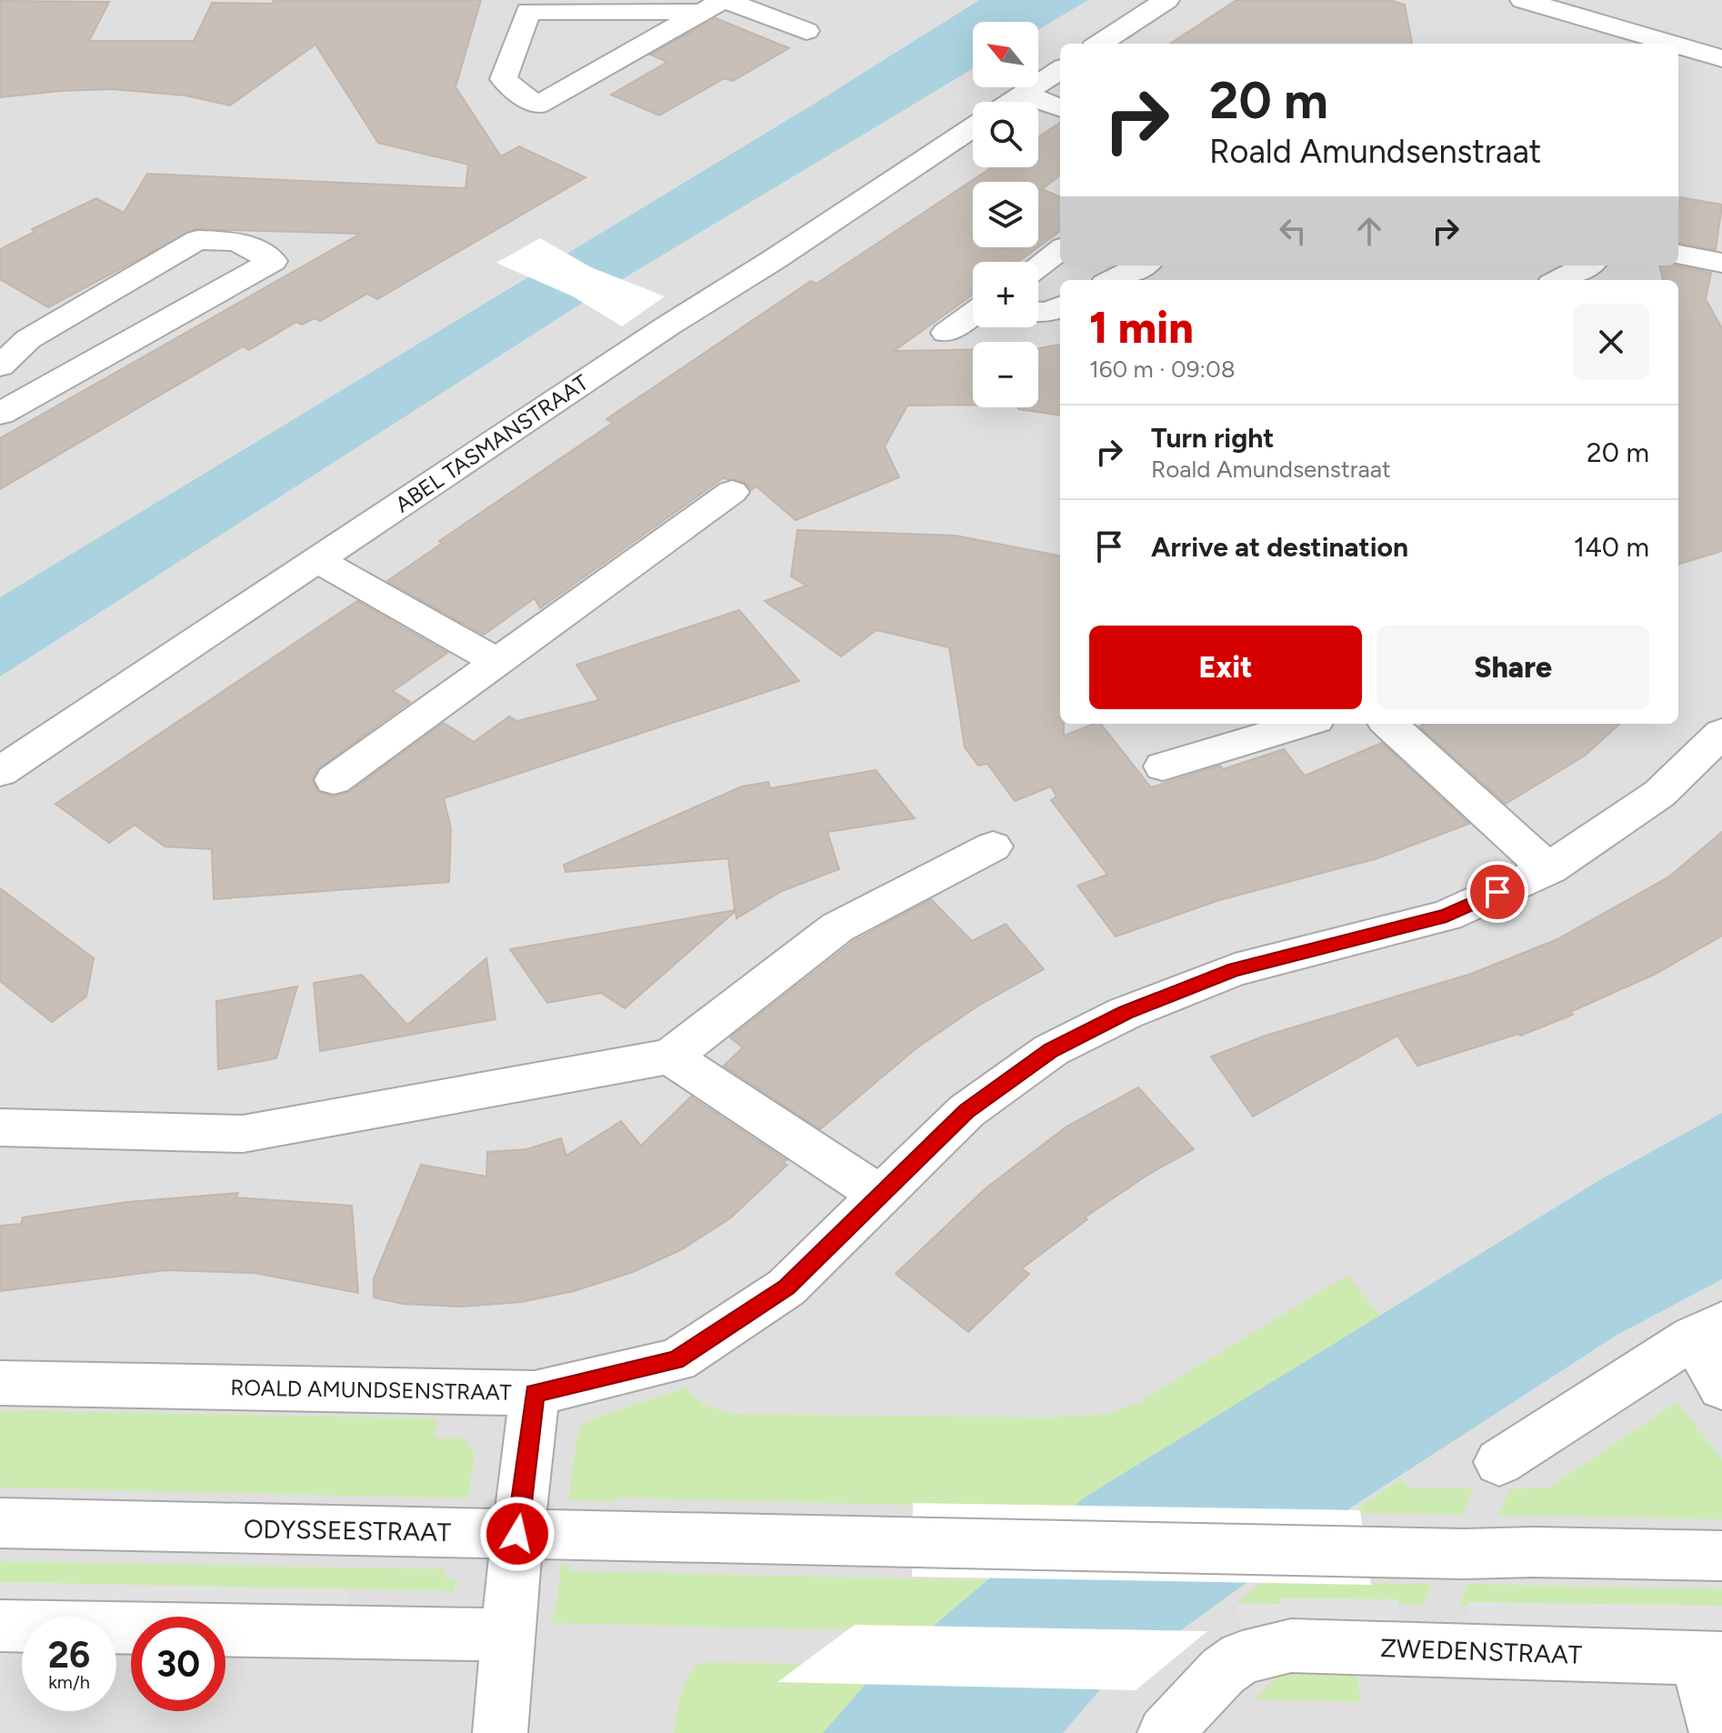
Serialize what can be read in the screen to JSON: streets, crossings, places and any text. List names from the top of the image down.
{
  "streets": {
    "street": [
      "ABEL TASMANSTRAAT",
      "ROALD AMUNDSENSTRAAT",
      "ODYSSEESTRAAT",
      "ZWEDENSTRAAT"
    ]
  },
  "north": "top left",
  "page": {
    "map_buttons": ["+", "−"],
    "turn": ["20 m", "Roald Amundsenstraat"],
    "heading": ["1 min", "160 m · 09:08"],
    "list": [
      {
        "name": "Turn right",
        "note": "Roald Amundsenstraat",
        "value": "20 m"
      },
      {
        "name": "Arrive at destination",
        "value": "140 m"
      }
    ],
    "buttons": ["Exit", "Share"],
    "speed": "26 km/h",
    "limit": "30"
  }
}
